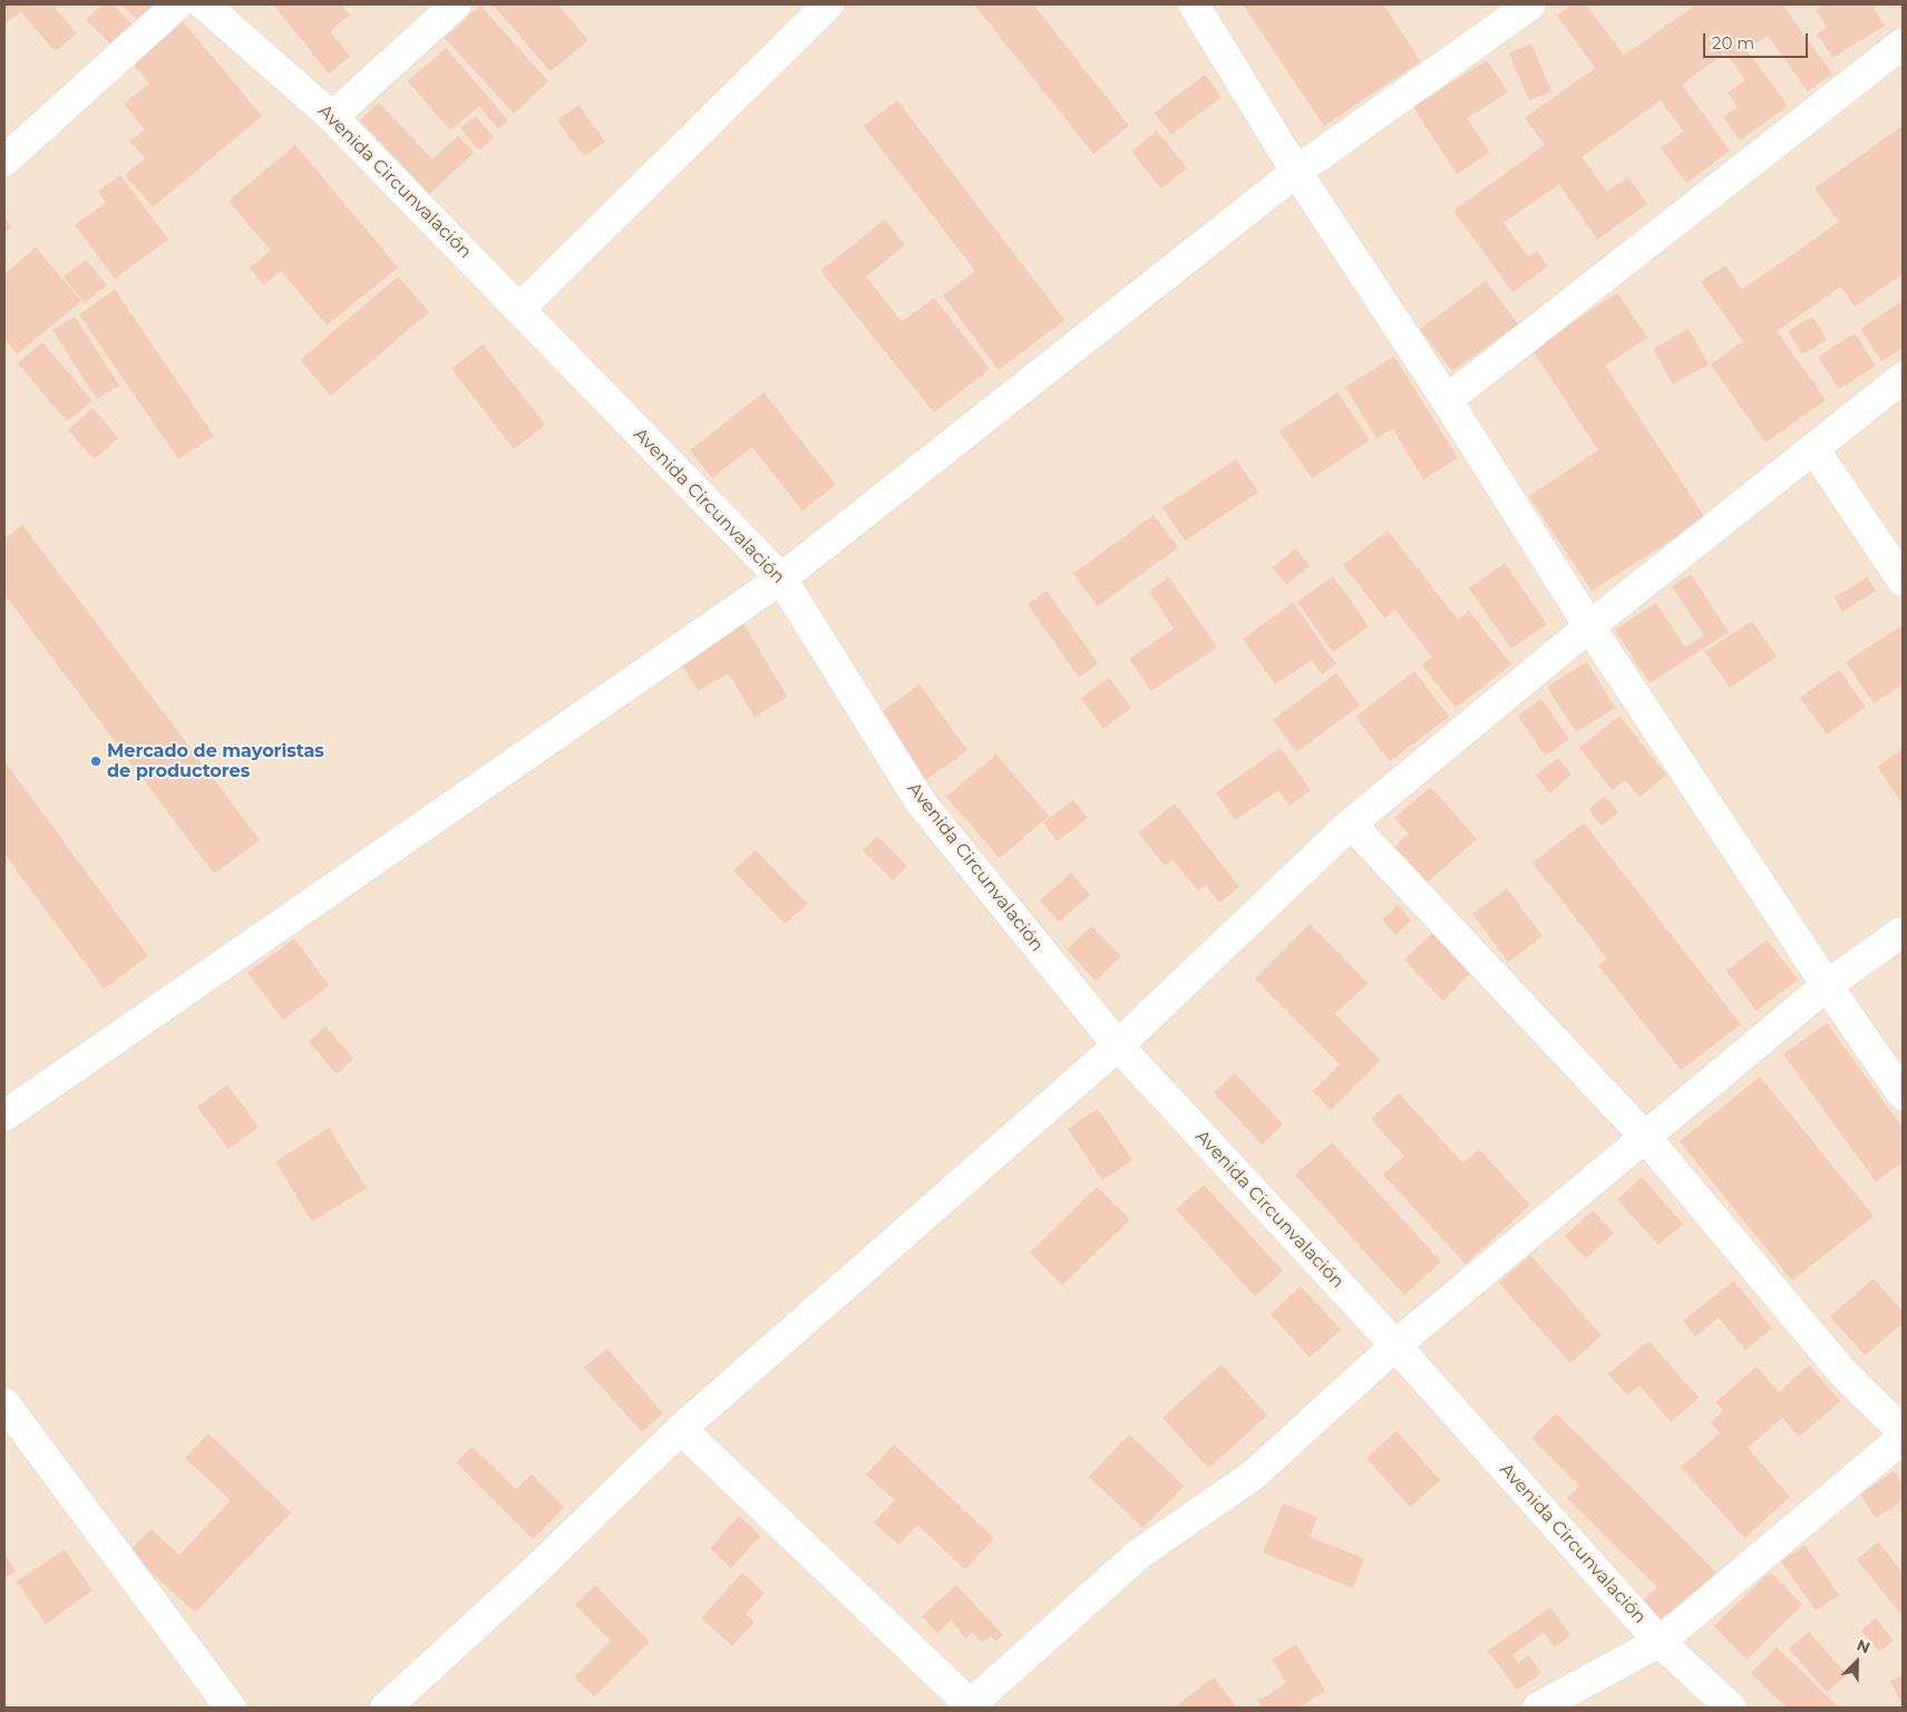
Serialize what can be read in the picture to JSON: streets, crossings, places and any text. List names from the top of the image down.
{
  "streets": {
    "street": ["Avenida Circunvalación"]
  },
  "places": ["Mercado de mayoristas de productores"],
  "scale_bar": "20 m",
  "north": "top right"
}
